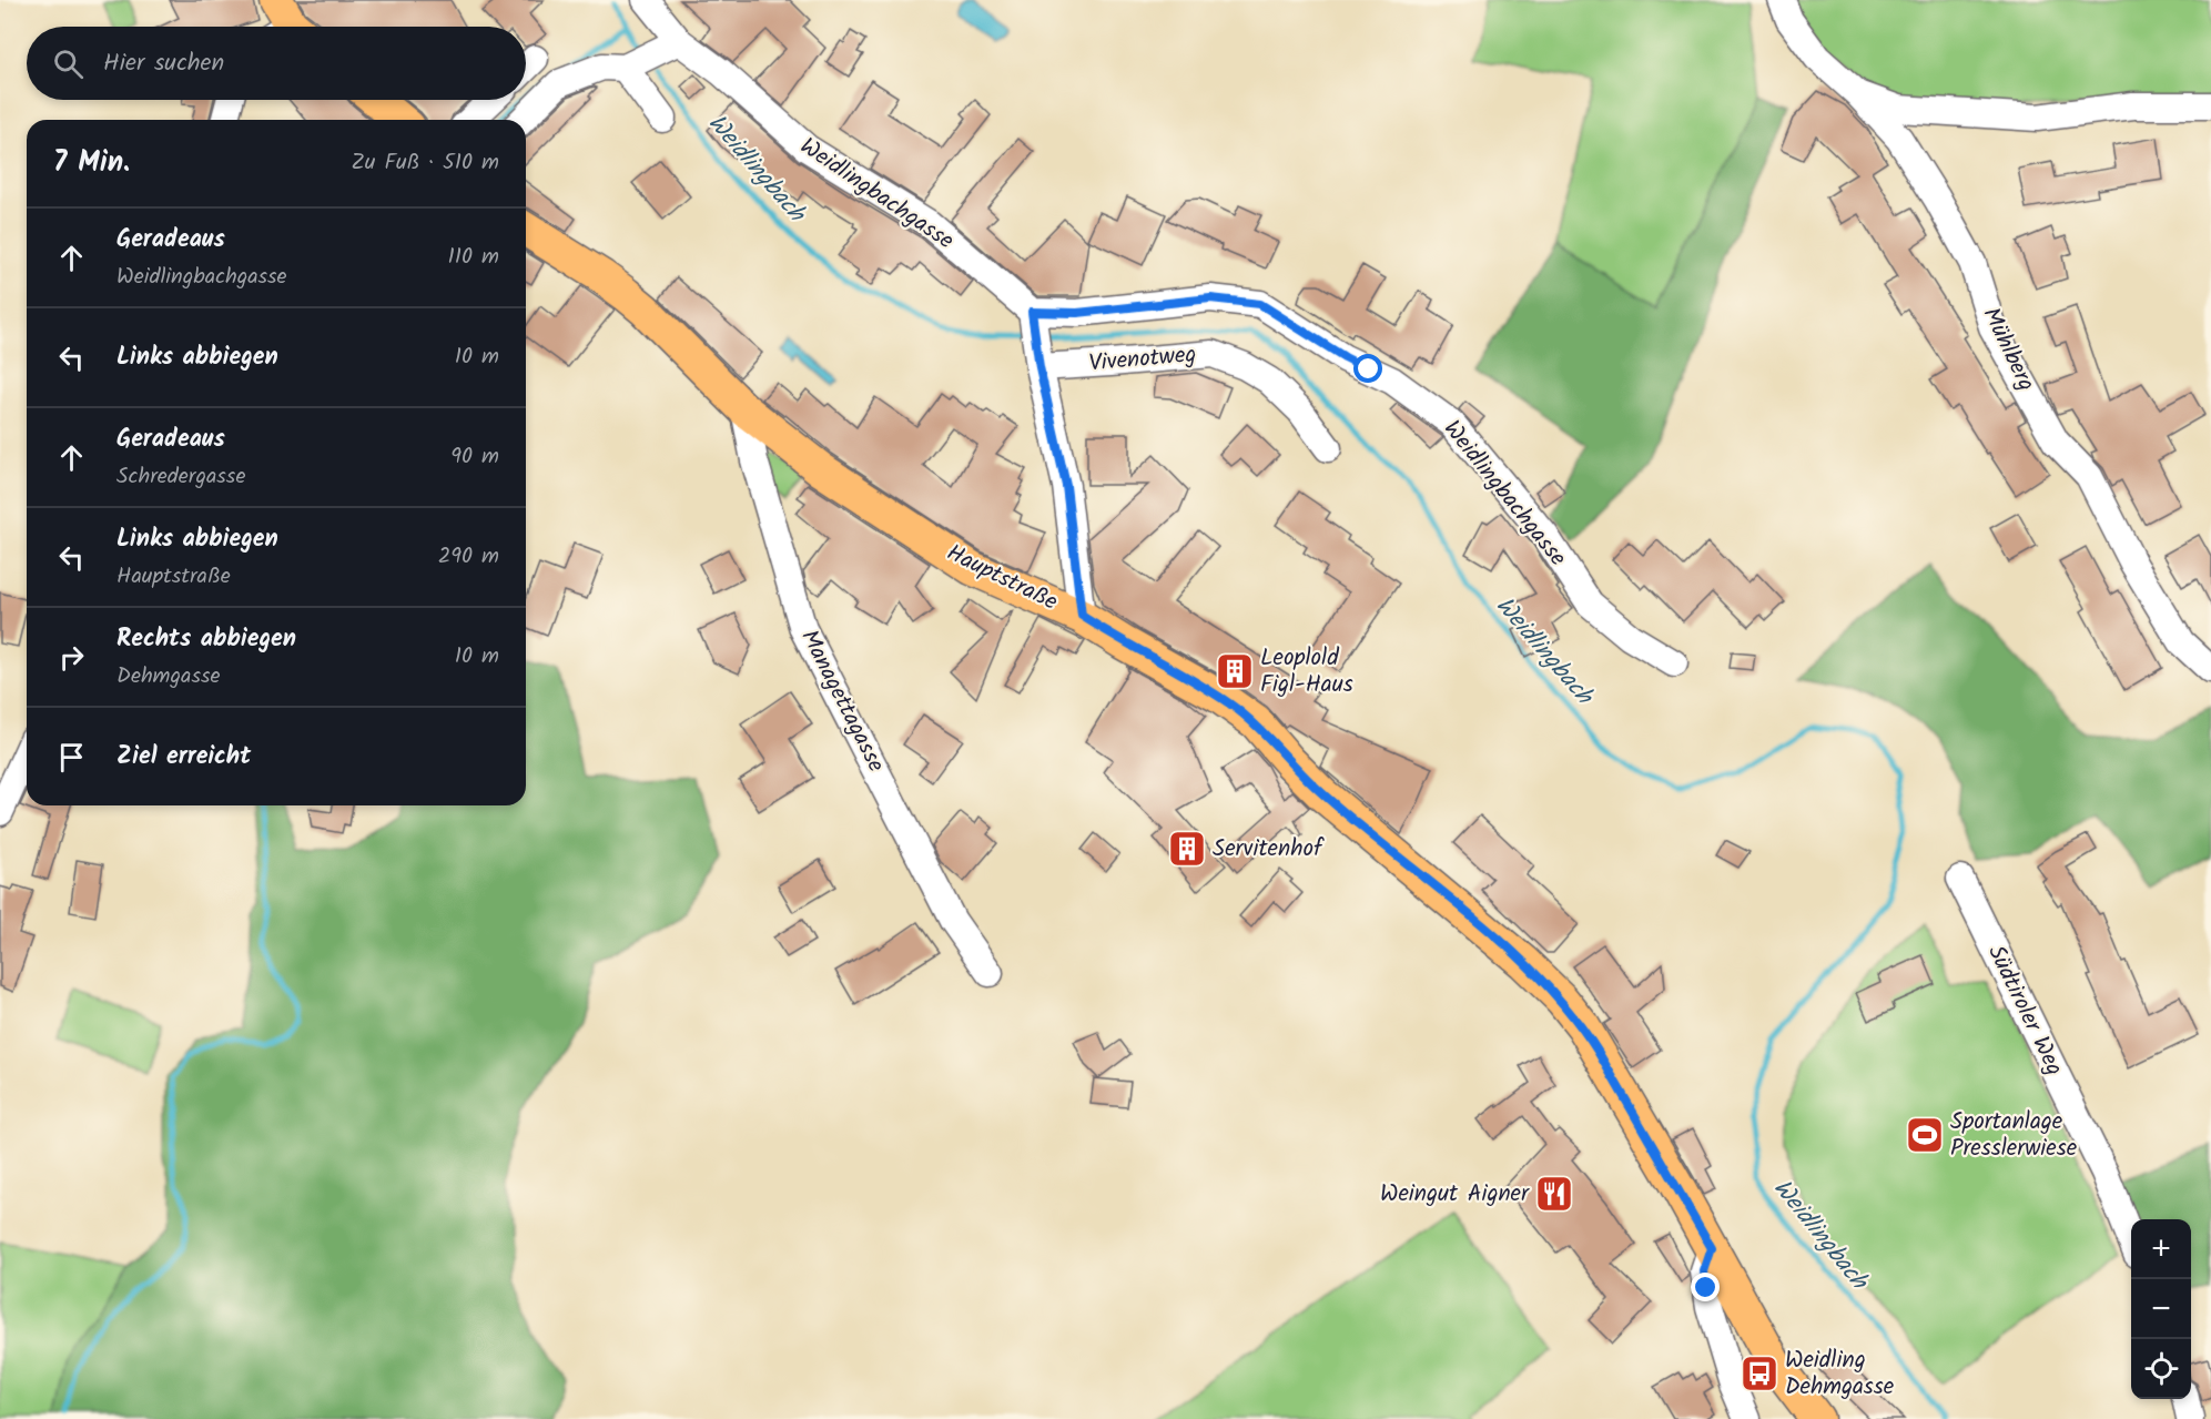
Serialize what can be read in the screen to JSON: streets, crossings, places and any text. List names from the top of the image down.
{
  "streets": {
    "main road": ["Hauptstraße"],
    "street": [
      "Weidlingbachgasse",
      "Mühlberg",
      "Vivenotweg",
      "Managettagasse",
      "Südtiroler Weg"
    ]
  },
  "crossings": [
    ["Hauptstraße", "Managettagasse"]
  ],
  "water": ["Weidlingbach"],
  "places": {
    "building": ["Leoplold Figl-Haus", "Servitenhof"],
    "sports": ["Sportanlage Presslerwiese"],
    "restaurant": ["Weingut Aigner"],
    "bus stop": ["Weidling Dehmgasse"]
  },
  "page": {
    "search": "Hier suchen",
    "heading": ["7 Min.", "Zu Fuß · 510 m"],
    "list": [
      ["Geradeaus", "Weidlingbachgasse", "110 m"],
      ["Links abbiegen", "10 m"],
      ["Geradeaus", "Schredergasse", "90 m"],
      ["Links abbiegen", "Hauptstraße", "290 m"],
      ["Rechts abbiegen", "Dehmgasse", "10 m"],
      "Ziel erreicht"
    ],
    "map_buttons": ["+", "−"]
  }
}
